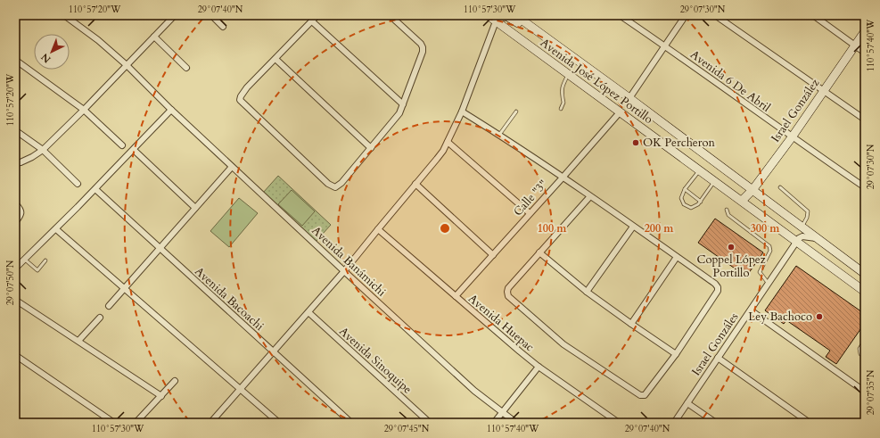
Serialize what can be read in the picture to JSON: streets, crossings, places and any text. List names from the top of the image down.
{
  "streets": {
    "main road": ["Avenida José López Portillo", "Israel González"],
    "street": [
      "Avenida 6 De Abril",
      "Calle \"3\"",
      "Avenida Banámichi",
      "Avenida Bacoachi",
      "Avenida Huepac",
      "Israel Gonzáles",
      "Avenida Sinoquipe"
    ]
  },
  "crossings": [
    ["Avenida José López Portillo", "Israel González"],
    ["Avenida José López Portillo", "Calle \"3\""],
    ["Avenida José López Portillo", "Israel Gonzáles"],
    ["Avenida 6 De Abril", "Israel González"],
    ["Calle \"3\"", "Avenida Huepac"]
  ],
  "places": ["OK Percheron", "Coppel López Portillo", "Ley Bachoco"],
  "north": "bottom left",
  "coordinates": [
    "110°57'20\"W",
    "29°07'40\"N",
    "110°57'30\"W",
    "29°07'30\"N",
    "110°57'40\"W",
    "29°07'50\"N",
    "29°07'35\"N",
    "29°07'45\"N"
  ],
  "rings": ["100 m", "200 m", "300 m"]
}
